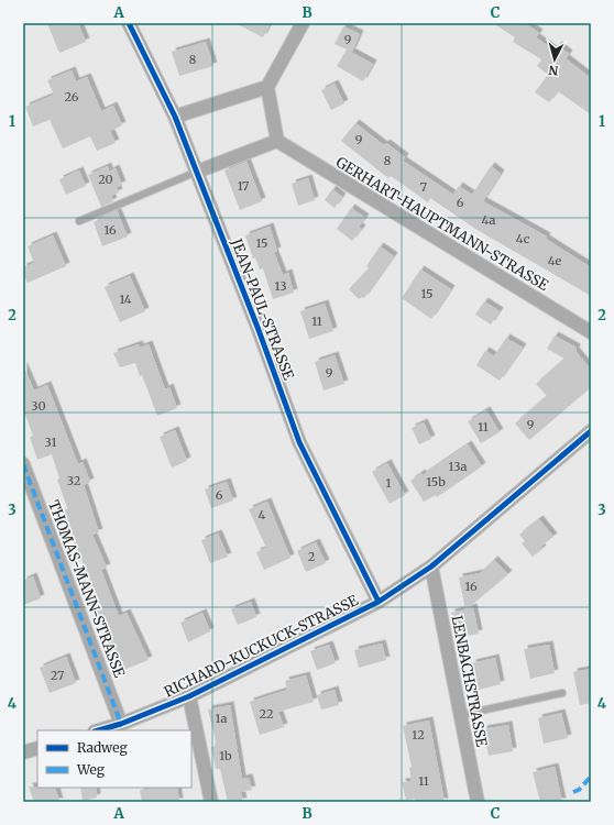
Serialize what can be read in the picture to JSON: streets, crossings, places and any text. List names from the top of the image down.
{
  "streets": {
    "street": [
      "GERHART-HAUPTMANN-STRASSE",
      "JEAN-PAUL-STRASSE",
      "THOMAS-MANN-STRASSE",
      "RICHARD-KUCKUCK-STRASSE",
      "LENBACHSTRASSE"
    ]
  },
  "crossings": [
    ["JEAN-PAUL-STRASSE", "RICHARD-KUCKUCK-STRASSE"],
    ["THOMAS-MANN-STRASSE", "RICHARD-KUCKUCK-STRASSE"],
    ["RICHARD-KUCKUCK-STRASSE", "LENBACHSTRASSE"]
  ],
  "house_numbers": [
    "9",
    "8",
    "26",
    "9",
    "8",
    "20",
    "17",
    "7",
    "6",
    "4a",
    "16",
    "4c",
    "15",
    "4e",
    "13",
    "15",
    "14",
    "11",
    "9",
    "30",
    "9",
    "11",
    "31",
    "13a",
    "32",
    "15b",
    "1",
    "6",
    "4",
    "2",
    "16",
    "27",
    "22",
    "1a",
    "12",
    "1b",
    "11"
  ],
  "legend": ["Radweg", "Weg"],
  "north": "bottom",
  "grid": {
    "columns": ["A", "B", "C"],
    "rows": [
      "1",
      "2",
      "3",
      "4"
    ]
  }
}
